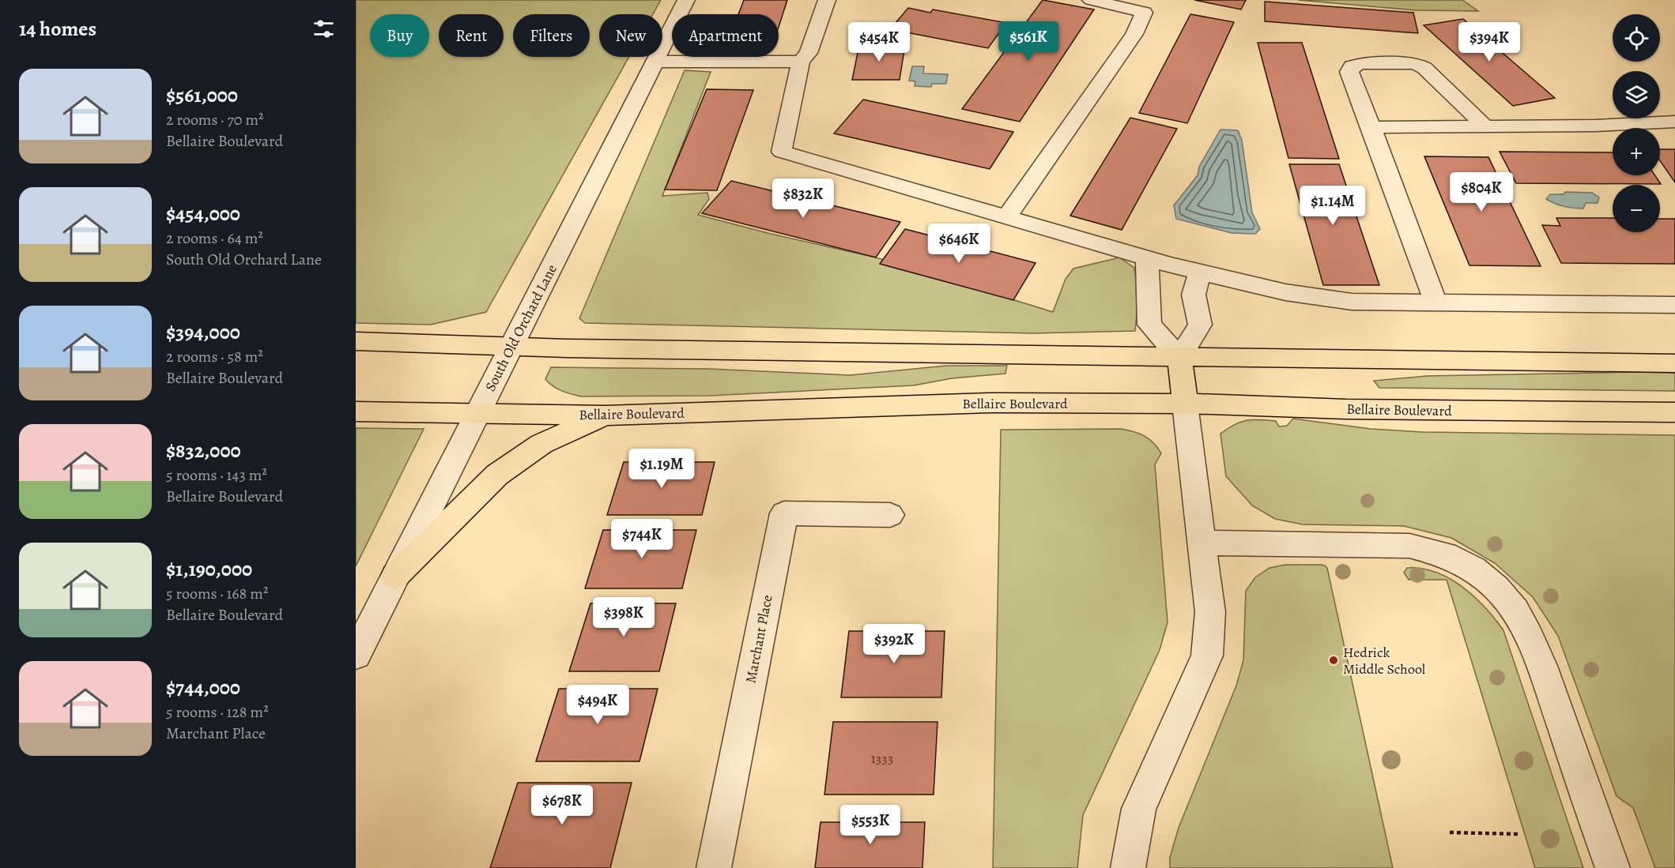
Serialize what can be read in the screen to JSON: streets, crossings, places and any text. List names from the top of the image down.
{
  "streets": {
    "main road": ["Bellaire Boulevard"],
    "street": ["South Old Orchard Lane", "Marchant Place"]
  },
  "crossings": [
    ["South Old Orchard Lane", "Bellaire Boulevard"]
  ],
  "places": ["Hedrick Middle School"],
  "house_numbers": ["1333"],
  "page": {
    "heading": "14 homes",
    "map_buttons": ["+", "−"],
    "chip": [
      "Buy",
      "Rent",
      "Filters",
      "New",
      "Apartment"
    ],
    "price": [
      "$561K",
      "$454K",
      "$394K",
      "$804K",
      "$832K",
      "$1.14M",
      "$646K",
      "$1.19M",
      "$744K",
      "$398K",
      "$392K",
      "$494K",
      "$678K",
      "$553K"
    ],
    "list": [
      {
        "name": "$561,000",
        "note": "2 rooms · 70 m² · Bellaire Boulevard"
      },
      {
        "name": "$454,000",
        "note": "2 rooms · 64 m² · South Old Orchard Lane"
      },
      {
        "name": "$394,000",
        "note": "2 rooms · 58 m² · Bellaire Boulevard"
      },
      {
        "name": "$832,000",
        "note": "5 rooms · 143 m² · Bellaire Boulevard"
      },
      {
        "name": "$1,190,000",
        "note": "5 rooms · 168 m² · Bellaire Boulevard"
      },
      {
        "name": "$744,000",
        "note": "5 rooms · 128 m² · Marchant Place"
      }
    ]
  }
}
